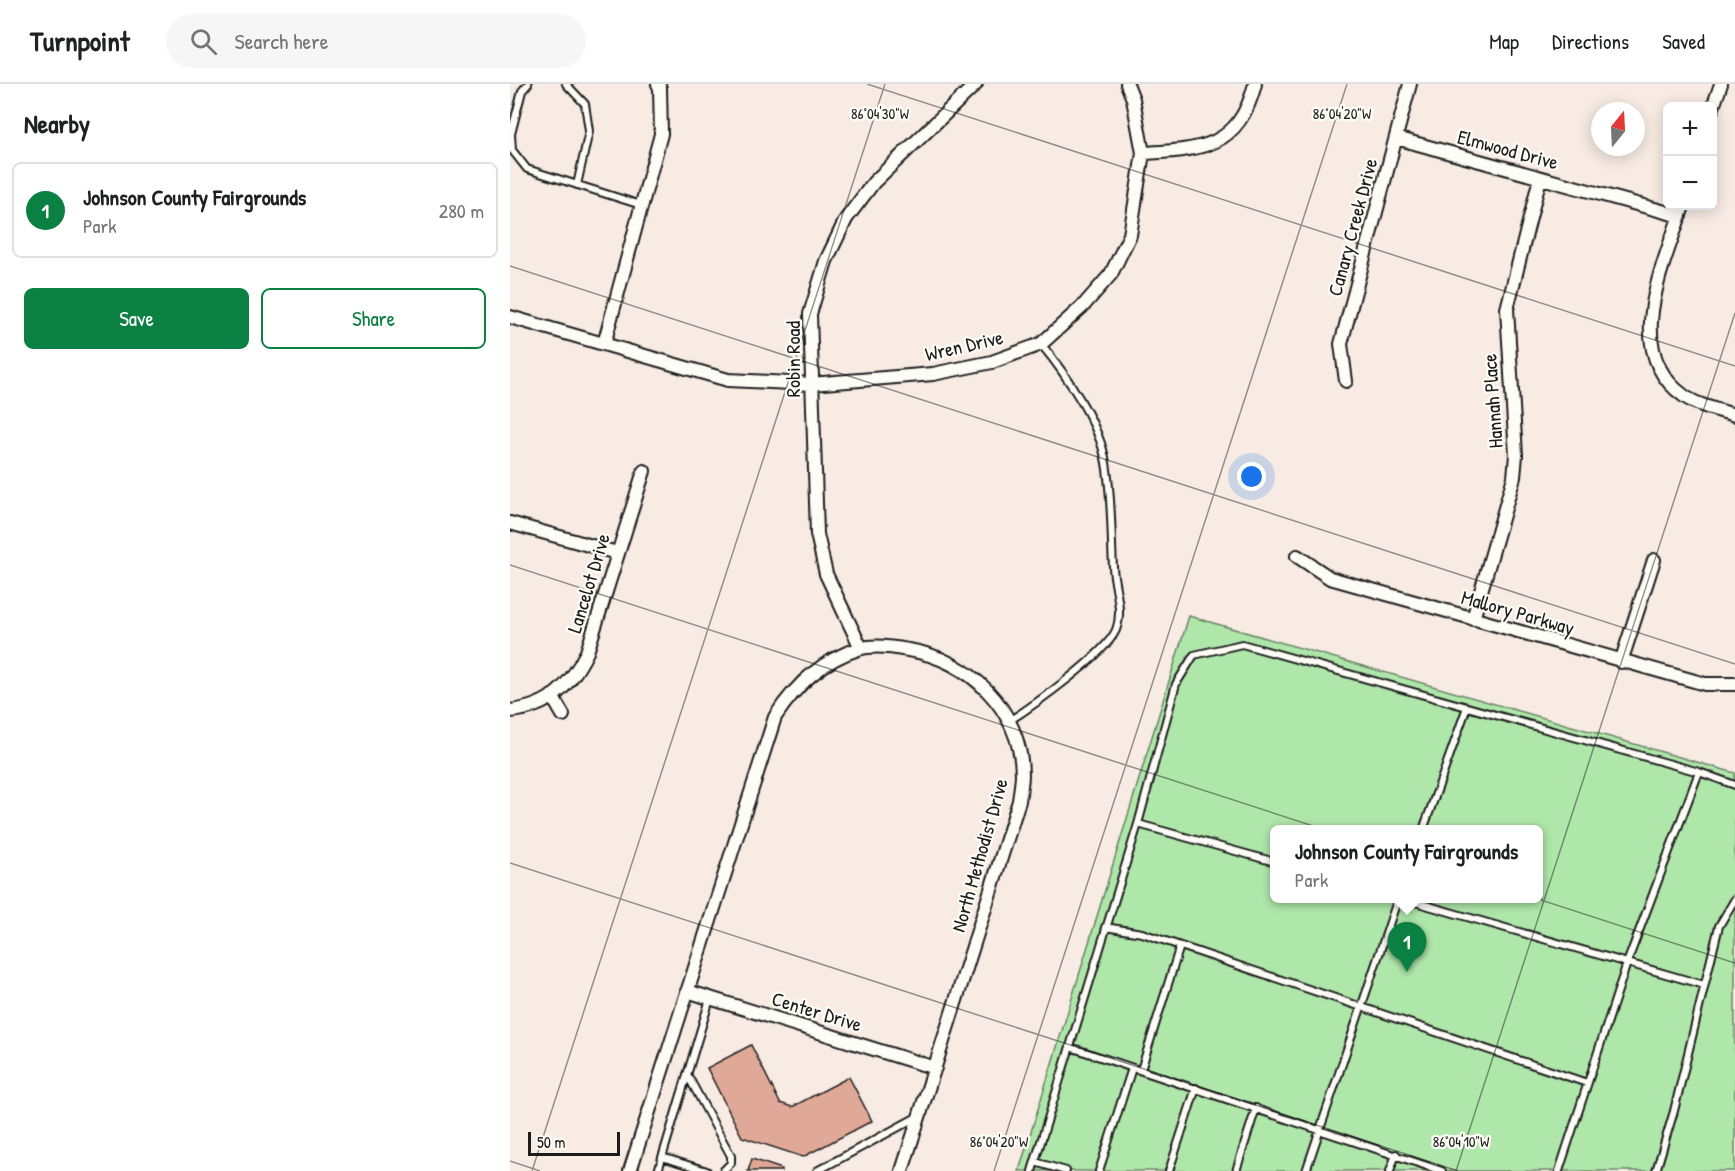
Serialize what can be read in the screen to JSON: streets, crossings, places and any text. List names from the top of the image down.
{
  "streets": {
    "street": [
      "Elmwood Drive",
      "Canary Creek Drive",
      "Wren Drive",
      "Robin Road",
      "Hannah Place",
      "Lancelot Drive",
      "Mallory Parkway",
      "North Methodist Drive",
      "Center Drive"
    ]
  },
  "crossings": [
    ["Elmwood Drive", "Canary Creek Drive"],
    ["Elmwood Drive", "Hannah Place"],
    ["Wren Drive", "Robin Road"],
    ["Robin Road", "North Methodist Drive"],
    ["Hannah Place", "Mallory Parkway"],
    ["North Methodist Drive", "Center Drive"]
  ],
  "scale_bar": "50 m",
  "north": "top",
  "page": {
    "header": "Turnpoint",
    "search": "Search here",
    "nav": ["Map", "Directions", "Saved"],
    "heading": "Nearby",
    "map_buttons": ["+", "−"],
    "list": [
      {
        "mark": "1",
        "name": "Johnson County Fairgrounds",
        "note": "Park",
        "value": "280 m"
      }
    ],
    "buttons": ["Save", "Share"],
    "popup": ["Johnson County Fairgrounds", "Park"],
    "pins": "1",
    "scale": "50 m"
  },
  "coordinates": ["86°04'30\"W", "86°04'20\"W", "86°04'10\"W"]
}
